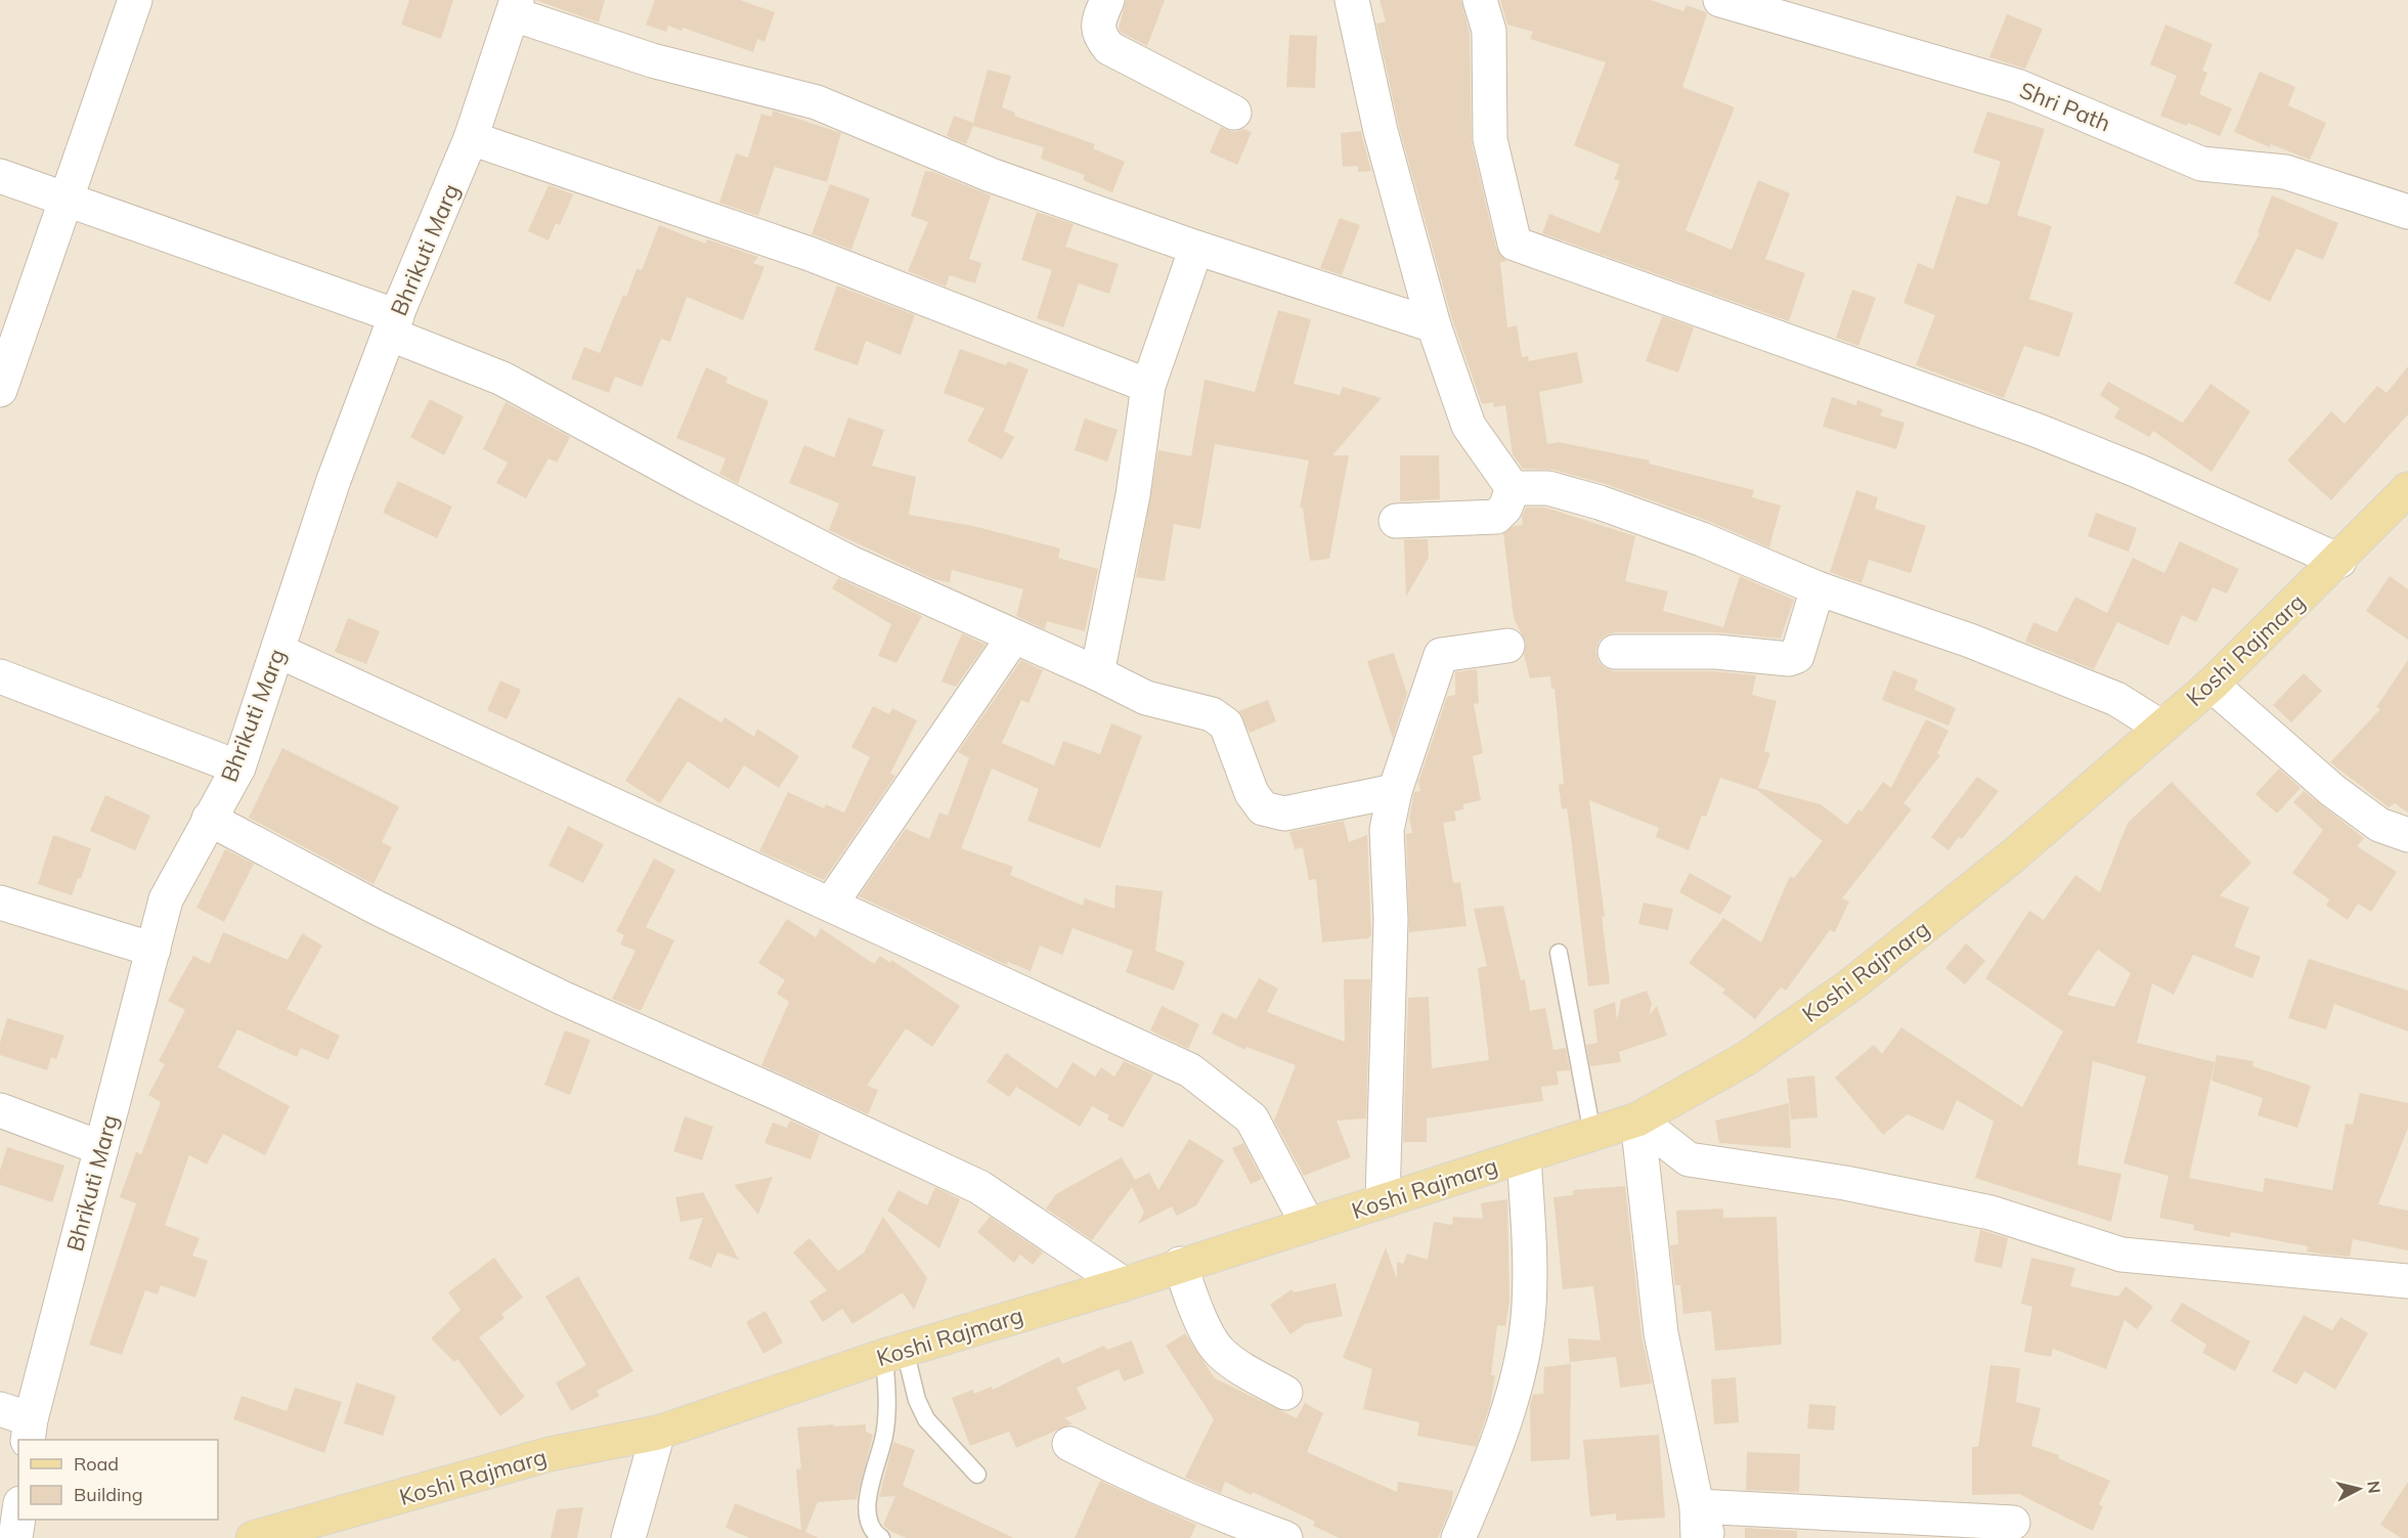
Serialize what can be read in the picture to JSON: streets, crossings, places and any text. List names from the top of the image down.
{
  "streets": {
    "main road": ["Koshi Rajmarg"],
    "street": ["Shri Path", "Bhrikuti Marg"]
  },
  "legend": ["Road", "Building"],
  "north": "right"
}
